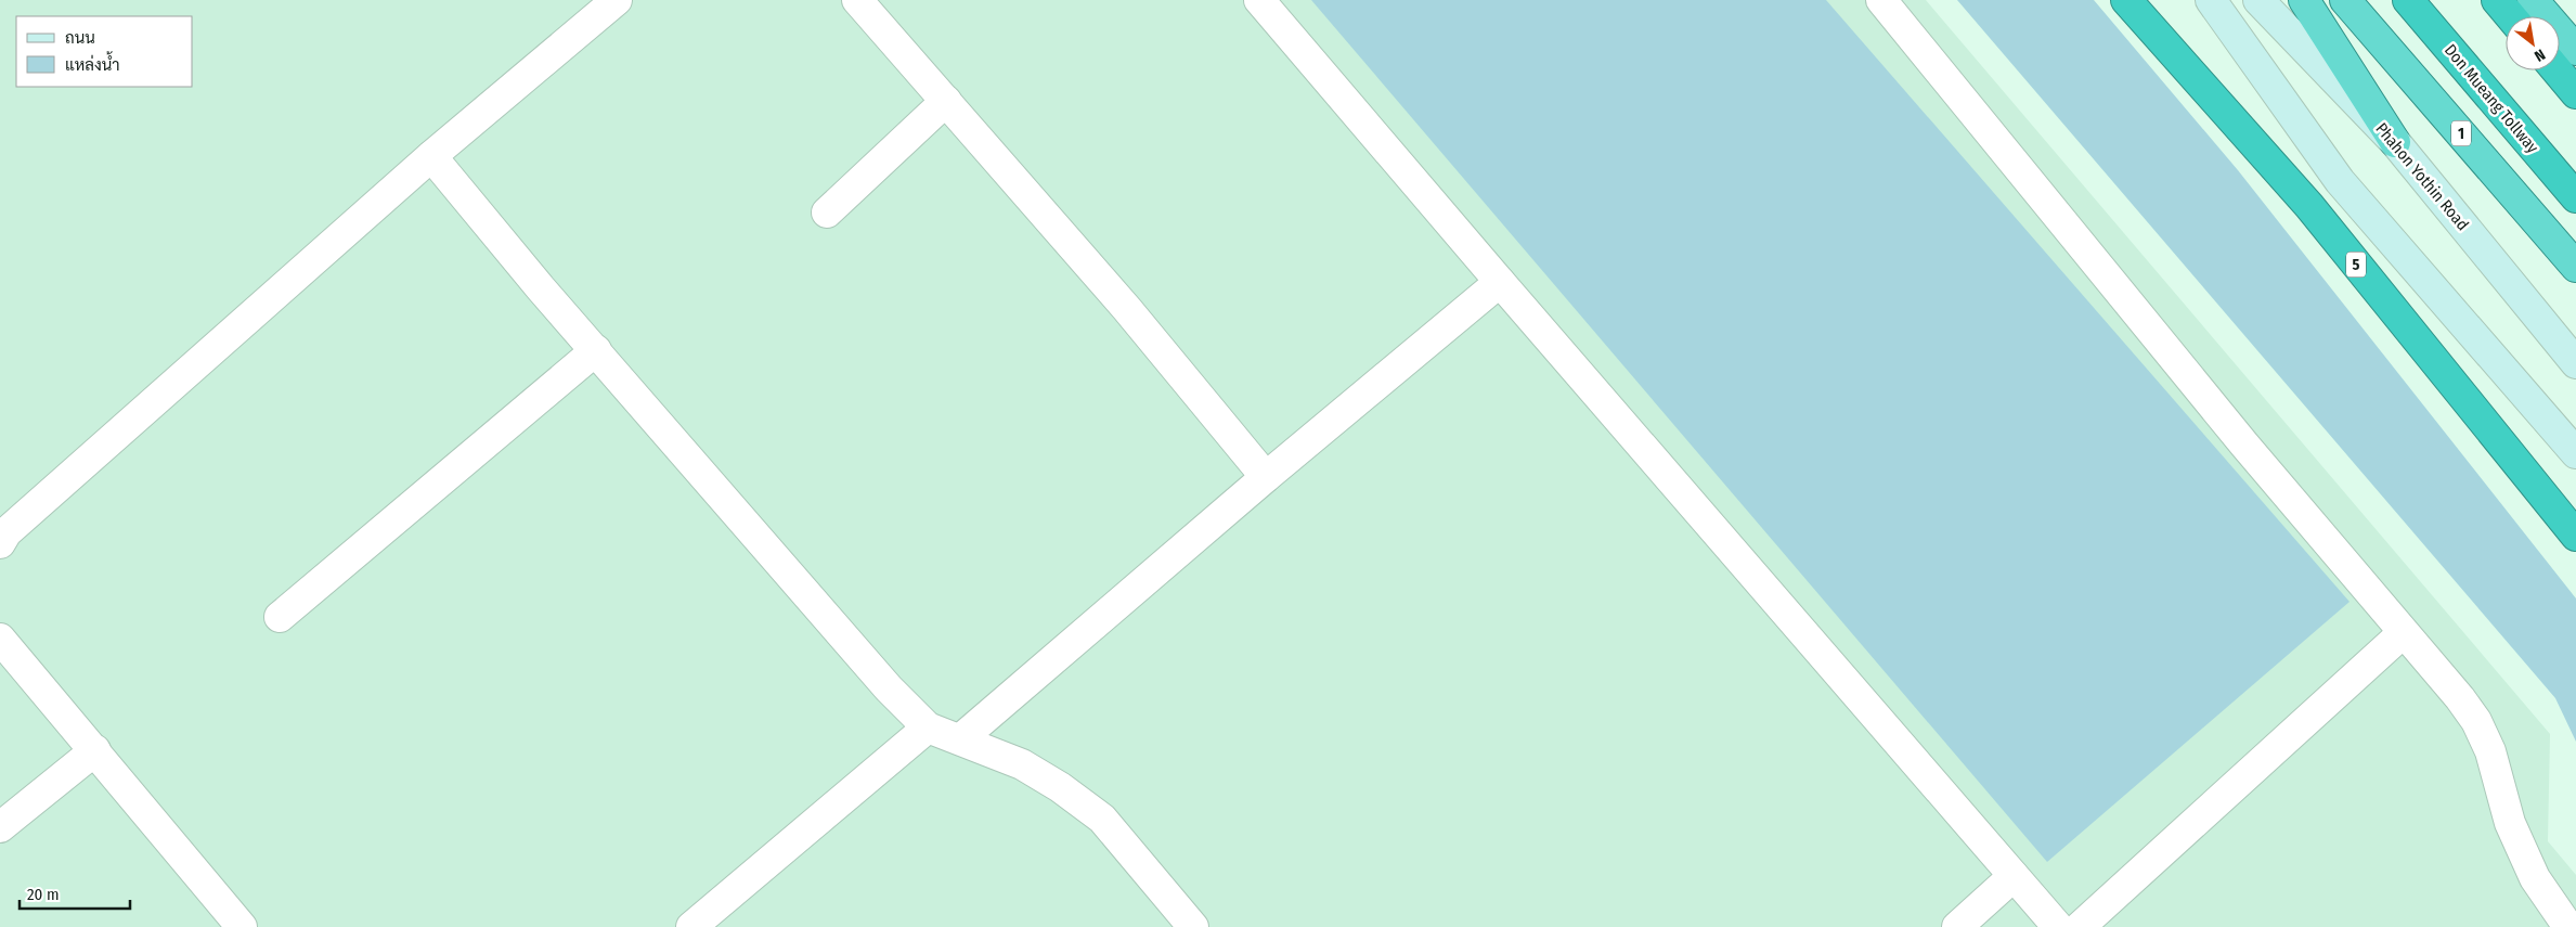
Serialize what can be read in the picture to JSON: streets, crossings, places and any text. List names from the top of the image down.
{
  "streets": {
    "highway": ["Don Mueang Tollway", "1", "5"],
    "main road": ["Phahon Yothin Road"]
  },
  "legend": ["ถนน", "แหล่งน้ำ"],
  "scale_bar": "20 m",
  "north": "bottom right"
}
